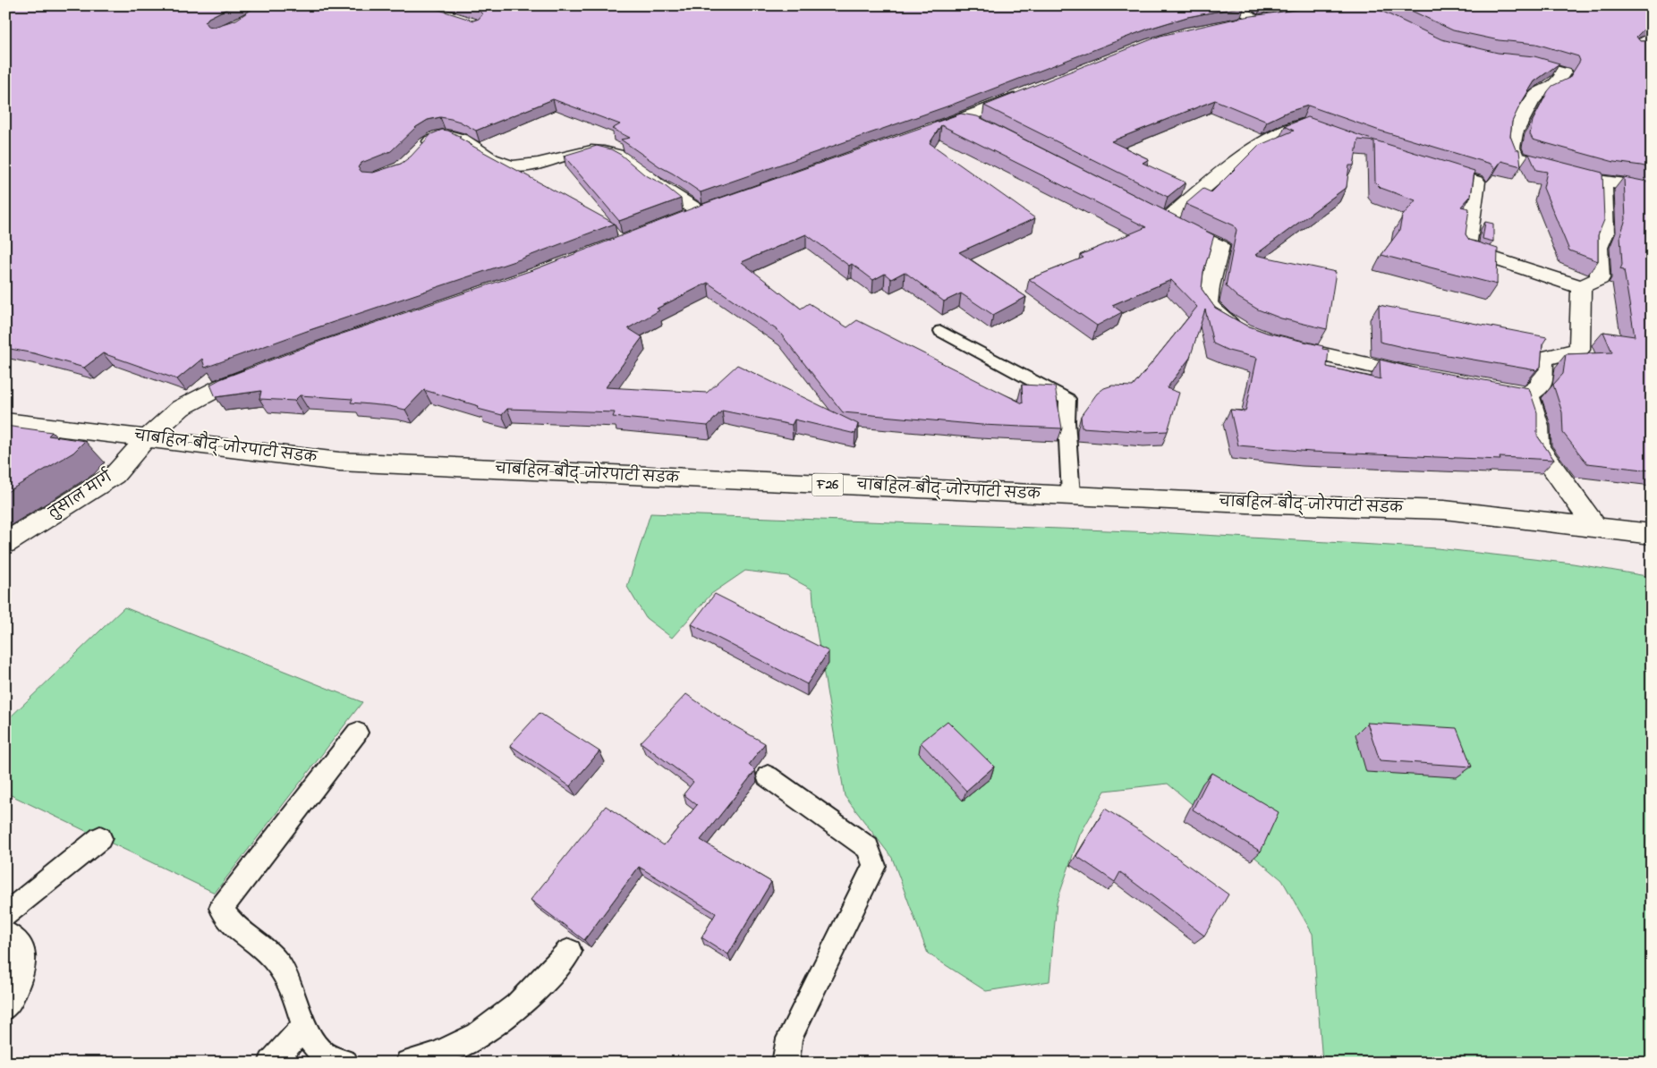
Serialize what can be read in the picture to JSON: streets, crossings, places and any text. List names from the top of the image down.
{
  "streets": {
    "street": ["चाबहिल-बौद्-जोरपाटी सडक", "F26", "तुसाल मार्ग"]
  },
  "crossings": [
    ["चाबहिल-बौद्-जोरपाटी सडक", "तुसाल मार्ग"]
  ]
}
